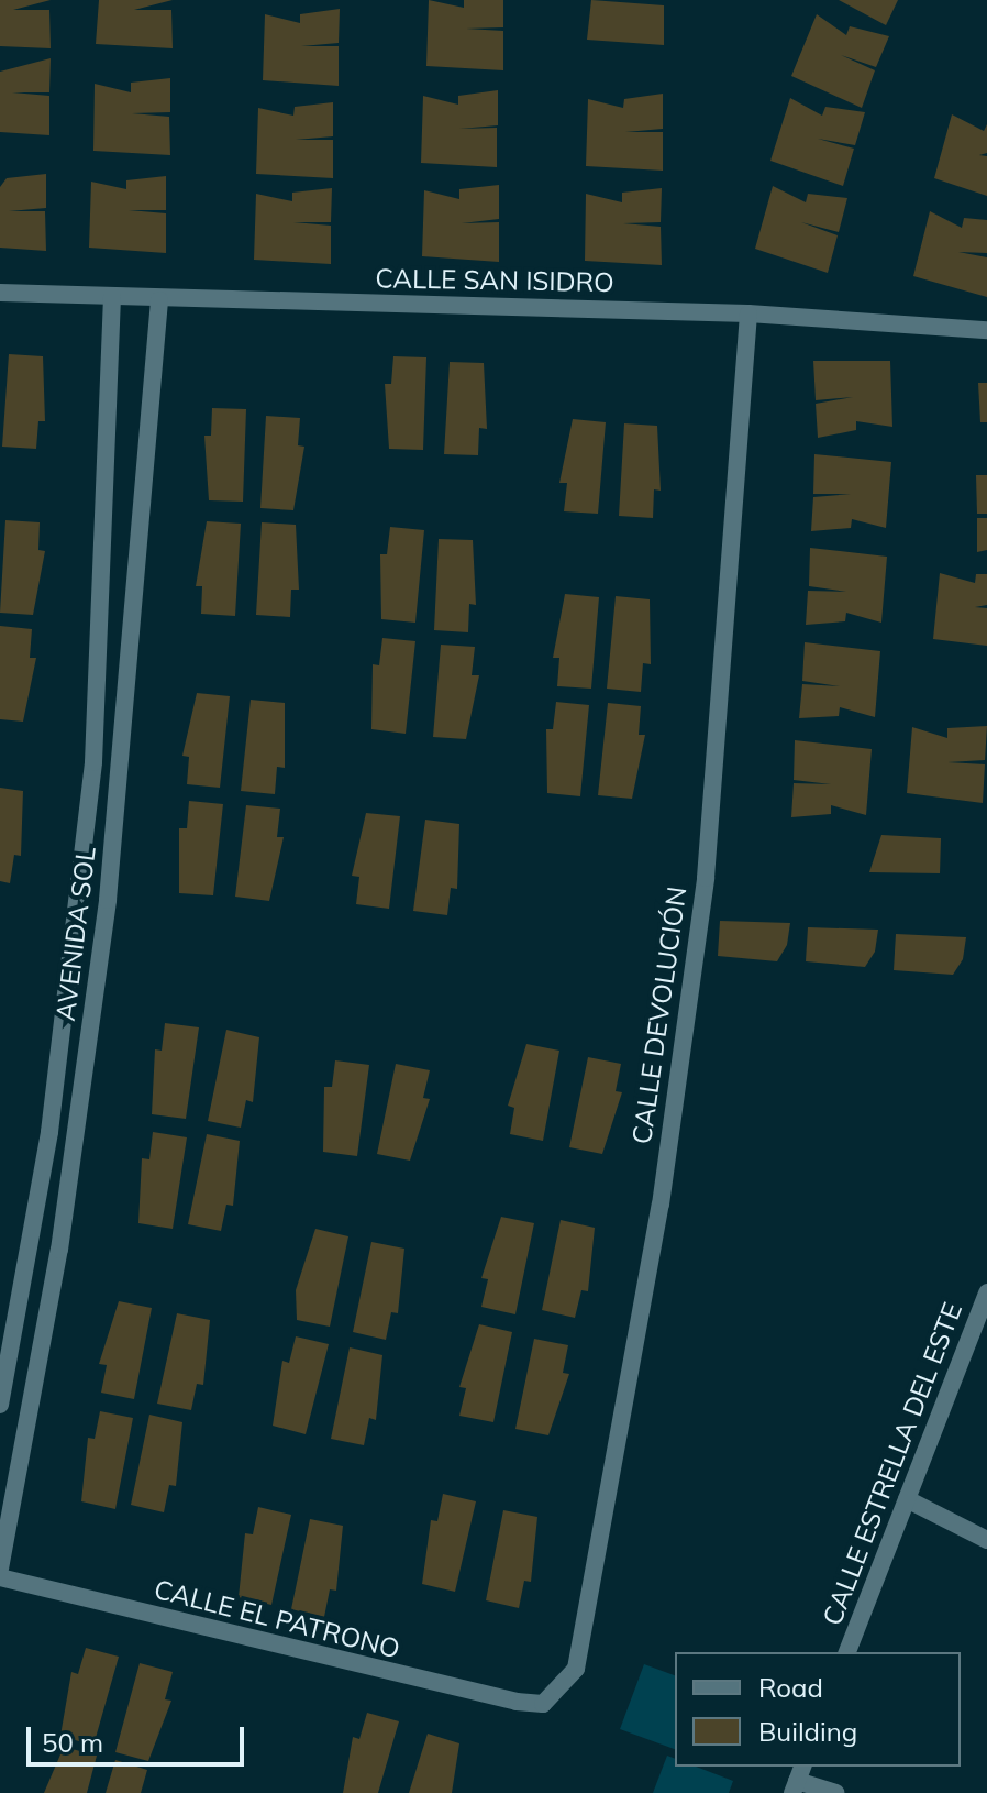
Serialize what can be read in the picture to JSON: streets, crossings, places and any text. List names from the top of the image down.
{
  "streets": {
    "street": [
      "CALLE SAN ISIDRO",
      "AVENIDA SOL",
      "CALLE DEVOLUCIÓN",
      "CALLE ESTRELLA DEL ESTE",
      "CALLE EL PATRONO"
    ]
  },
  "crossings": [
    ["CALLE SAN ISIDRO", "AVENIDA SOL"],
    ["CALLE SAN ISIDRO", "CALLE DEVOLUCIÓN"],
    ["CALLE DEVOLUCIÓN", "CALLE EL PATRONO"]
  ],
  "legend": ["Road", "Building"],
  "scale_bar": "50 m"
}
